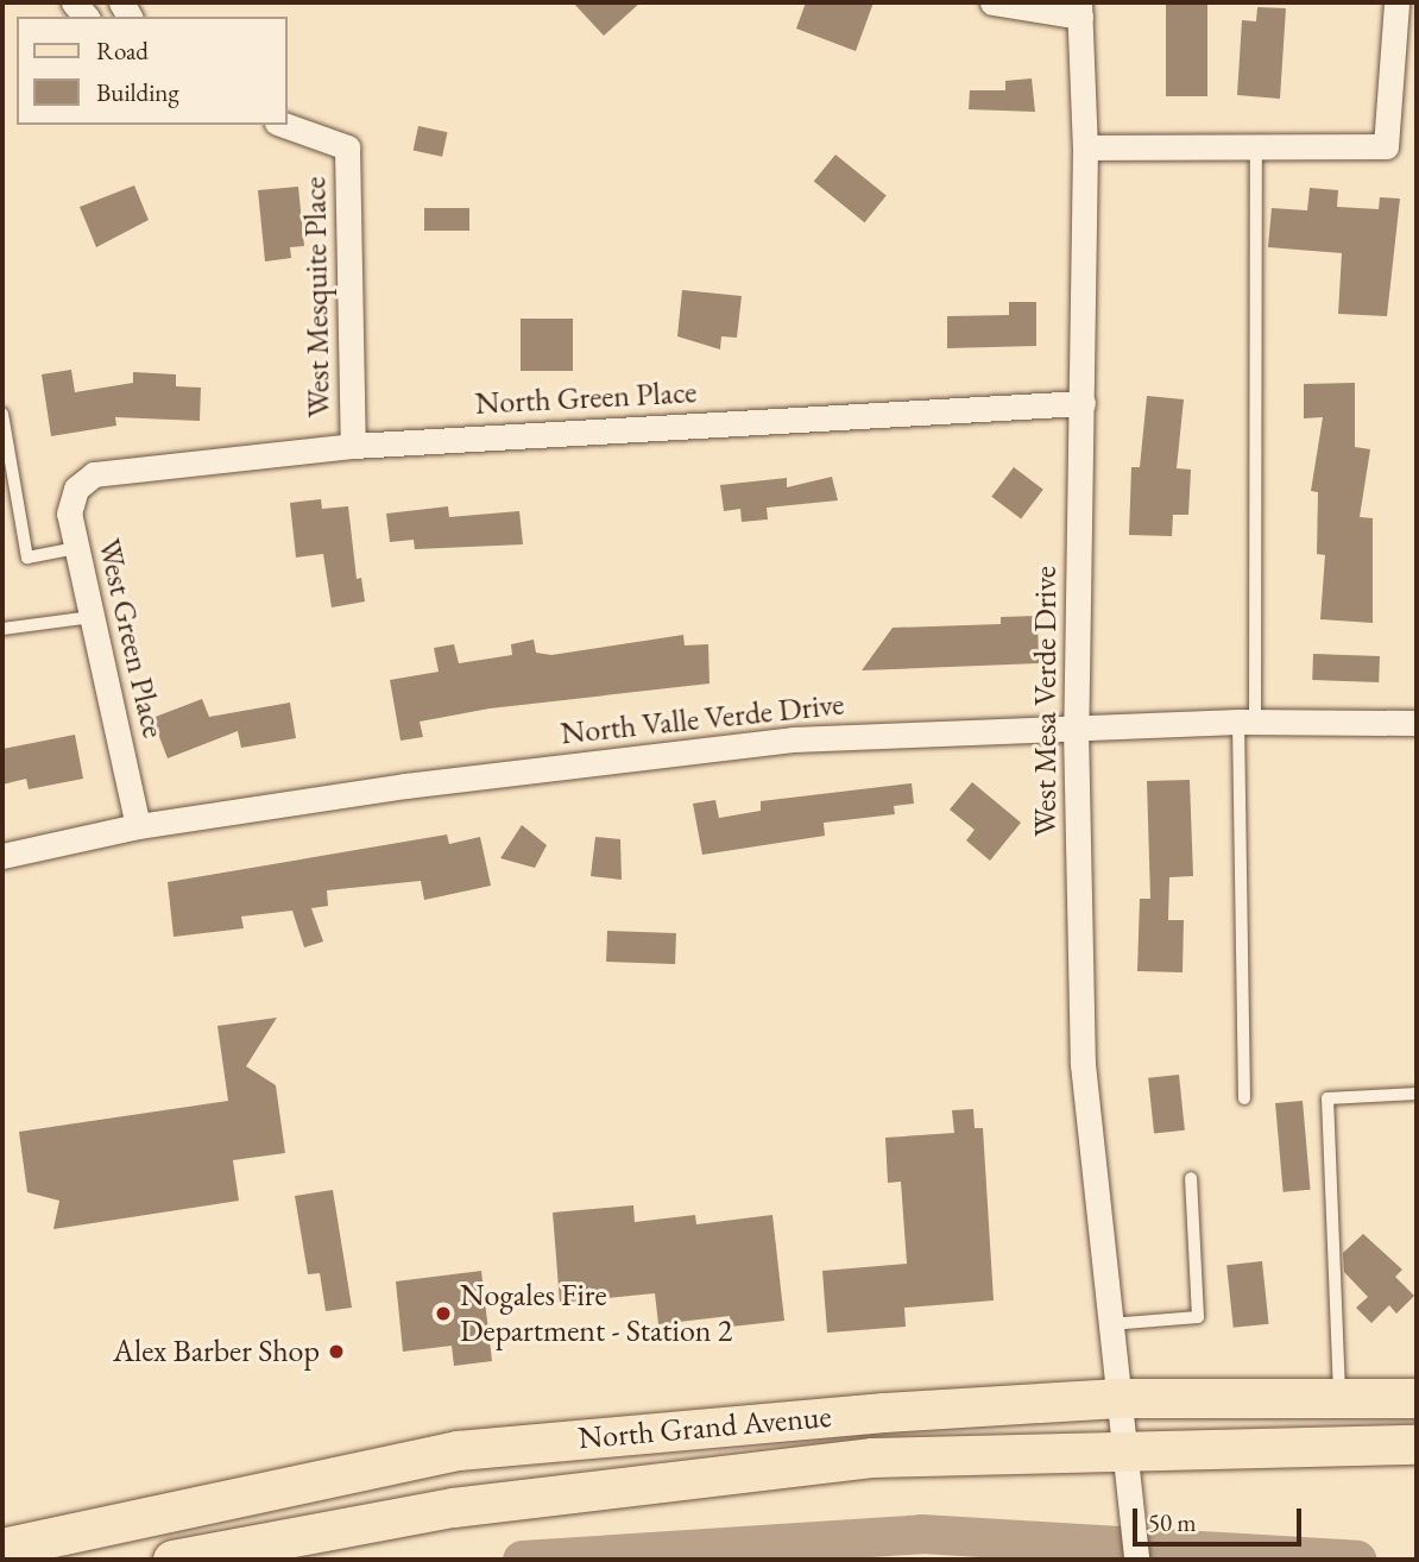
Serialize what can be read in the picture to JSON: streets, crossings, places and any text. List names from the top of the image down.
{
  "streets": {
    "main road": ["North Grand Avenue"],
    "street": [
      "West Mesquite Place",
      "North Green Place",
      "West Green Place",
      "West Mesa Verde Drive",
      "North Valle Verde Drive"
    ]
  },
  "crossings": [
    ["West Mesquite Place", "North Green Place"],
    ["North Green Place", "West Green Place"],
    ["North Green Place", "West Mesa Verde Drive"],
    ["West Green Place", "North Valle Verde Drive"],
    ["West Mesa Verde Drive", "North Valle Verde Drive"],
    ["West Mesa Verde Drive", "North Grand Avenue"]
  ],
  "places": ["Nogales Fire Department - Station 2", "Alex Barber Shop"],
  "legend": ["Road", "Building"],
  "scale_bar": "50 m"
}
